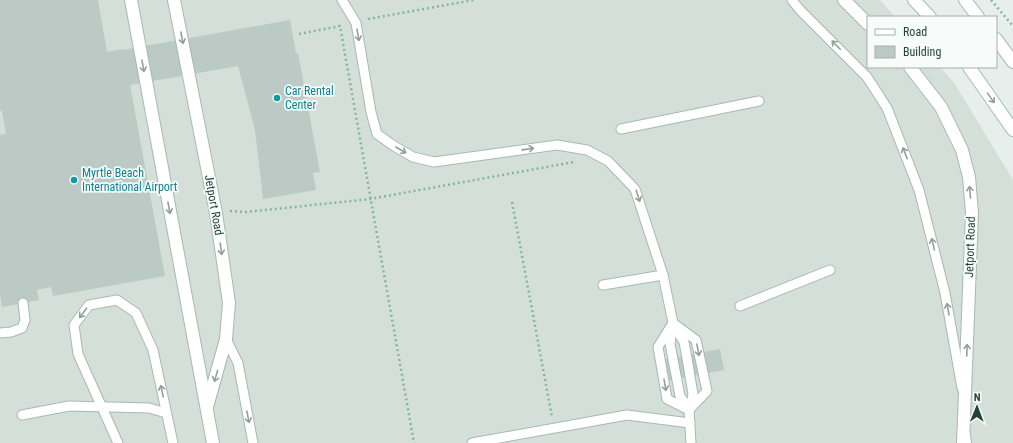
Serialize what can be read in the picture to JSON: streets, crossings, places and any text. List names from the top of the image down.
{
  "streets": {
    "street": ["Jetport Road"]
  },
  "places": ["Car Rental Center", "Myrtle Beach International Airport"],
  "legend": ["Road", "Building"],
  "north": "top"
}
